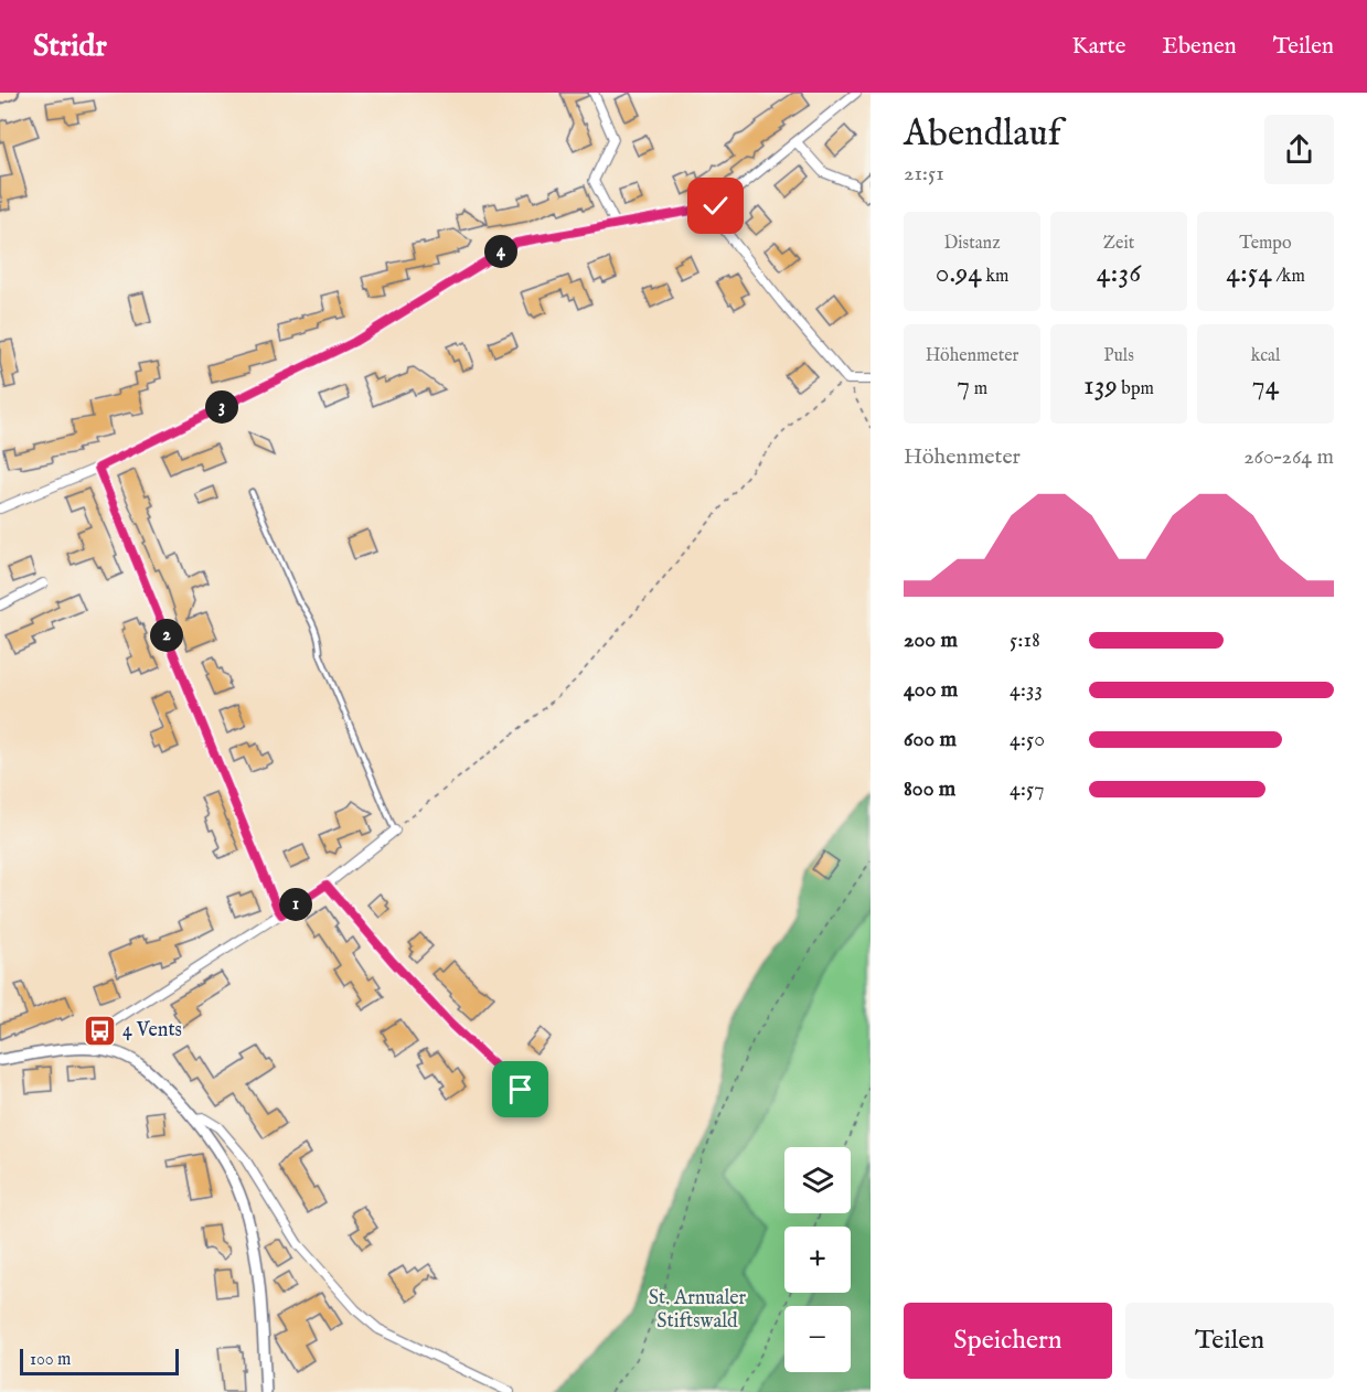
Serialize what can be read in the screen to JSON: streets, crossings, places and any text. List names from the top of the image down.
{
  "parks": ["St. Arnualer Stiftswald"],
  "places": {
    "bus stop": ["4 Vents"]
  },
  "scale_bar": "100 m",
  "page": {
    "header": "Stridr",
    "nav": ["Karte", "Ebenen", "Teilen"],
    "heading": ["Abendlauf", "21:51"],
    "stats": [
      ["Distanz", "0.94 km"],
      ["Zeit", "4:36"],
      ["Tempo", "4:54 /km"],
      ["Höhenmeter", "7 m"],
      ["Puls", "139 bpm"],
      ["kcal", "74"]
    ],
    "pins": [
      "4",
      "3",
      "2",
      "1"
    ],
    "chart": ["Höhenmeter", "260–264 m"],
    "list": [
      {
        "name": "200 m",
        "note": "5:18"
      },
      {
        "name": "400 m",
        "note": "4:33"
      },
      {
        "name": "600 m",
        "note": "4:50"
      },
      {
        "name": "800 m",
        "note": "4:57"
      }
    ],
    "map_buttons": ["+", "−"],
    "buttons": ["Speichern", "Teilen"],
    "scale": "100 m"
  }
}
